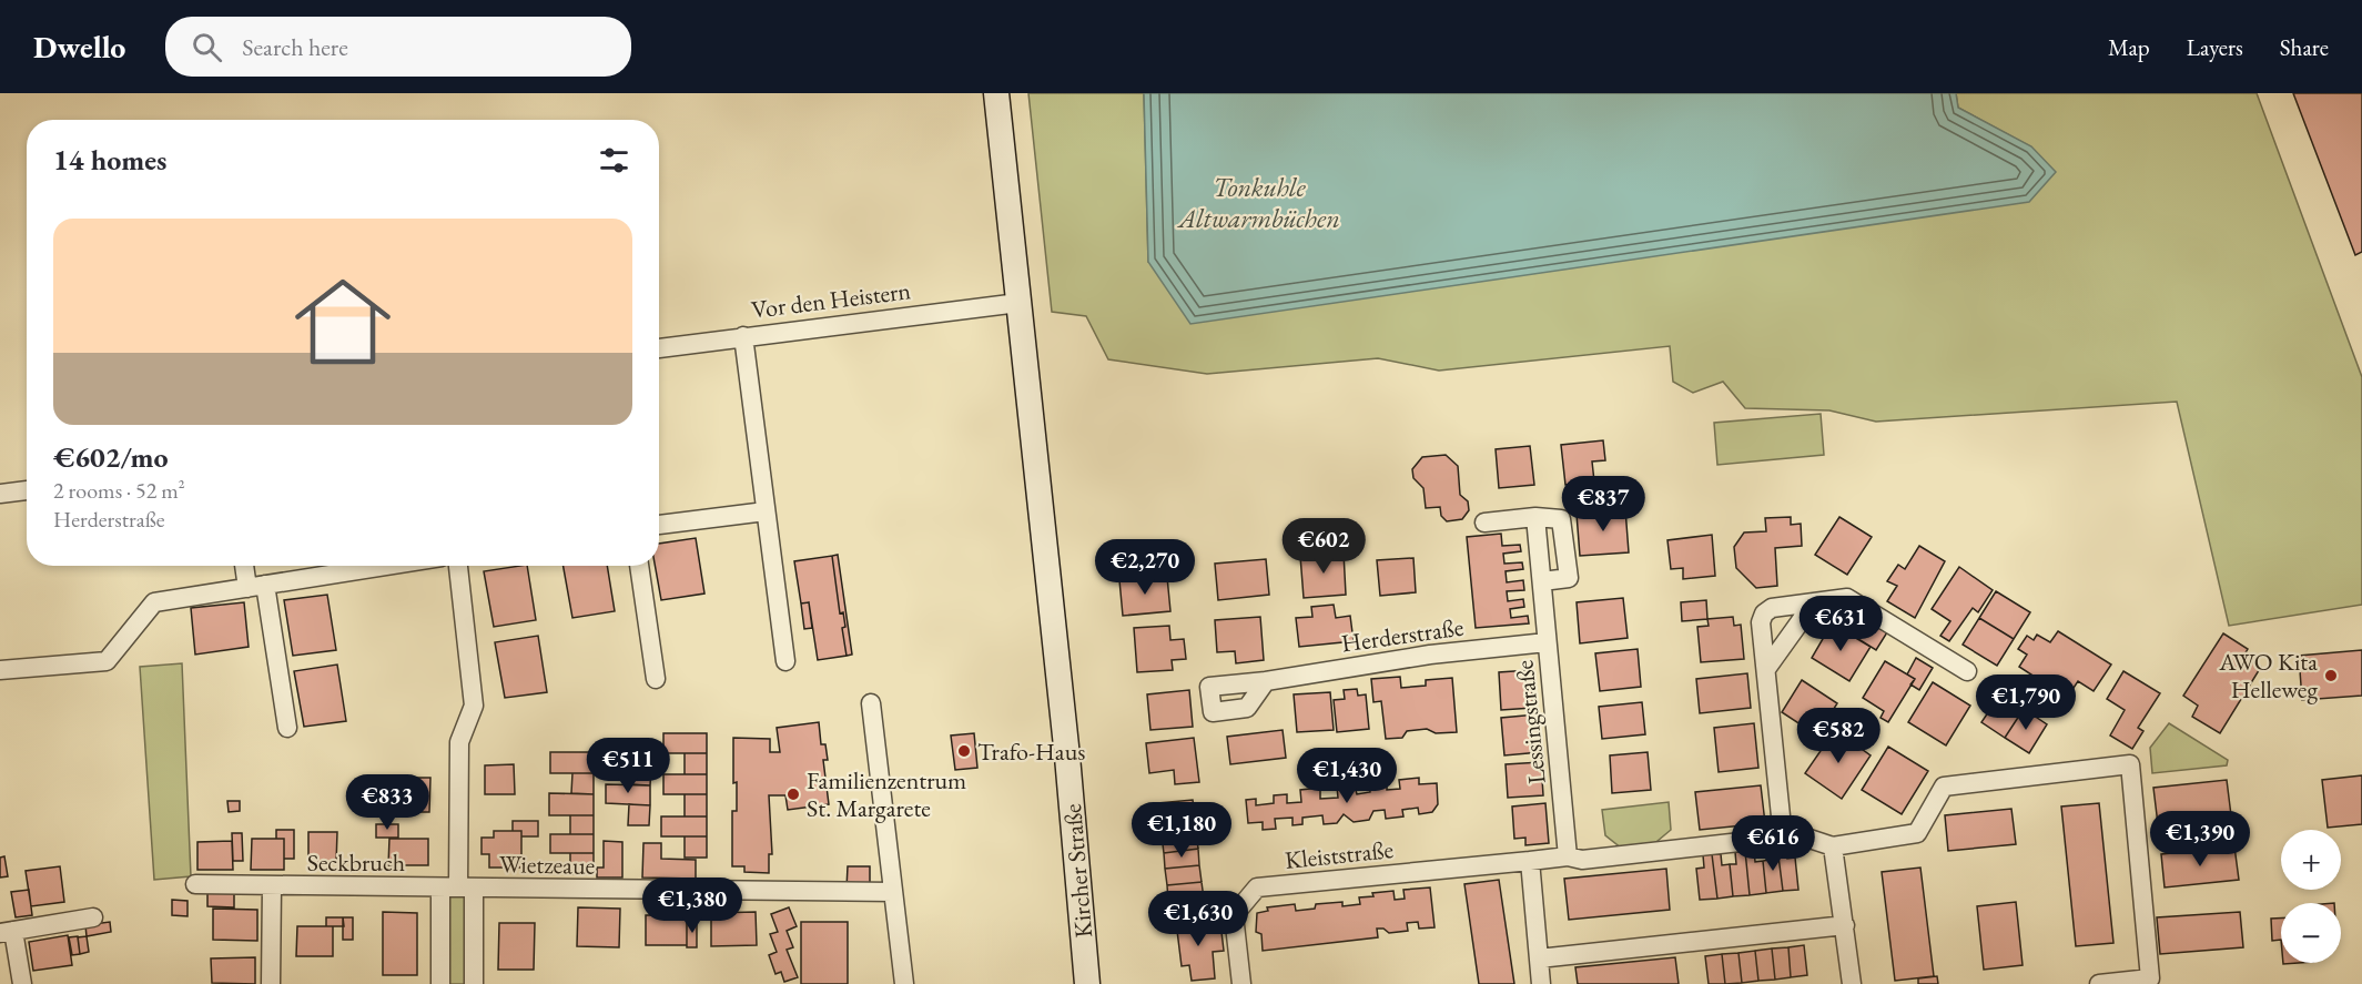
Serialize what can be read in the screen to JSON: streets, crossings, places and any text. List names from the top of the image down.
{
  "streets": {
    "main road": ["Kircher Straße"],
    "street": [
      "Vor den Heistern",
      "Herderstraße",
      "Lessingstraße",
      "Kleiststraße",
      "Seckbruch",
      "Wietzeaue"
    ]
  },
  "crossings": [
    ["Vor den Heistern", "Kircher Straße"],
    ["Herderstraße", "Lessingstraße"],
    ["Seckbruch", "Wietzeaue"]
  ],
  "water": ["Tonkuhle Altwarmbüchen"],
  "places": ["AWO Kita Helleweg", "Trafo-Haus", "Familienzentrum St. Margarete"],
  "page": {
    "header": "Dwello",
    "search": "Search here",
    "nav": ["Map", "Layers", "Share"],
    "heading": "14 homes",
    "list": [
      {
        "name": "€602/mo",
        "note": "2 rooms · 52 m² · Herderstraße"
      }
    ],
    "price": [
      "€837",
      "€602",
      "€2,270",
      "€631",
      "€1,790",
      "€582",
      "€511",
      "€1,430",
      "€833",
      "€1,180",
      "€1,390",
      "€616",
      "€1,380",
      "€1,630"
    ],
    "map_buttons": ["+", "−"]
  }
}
